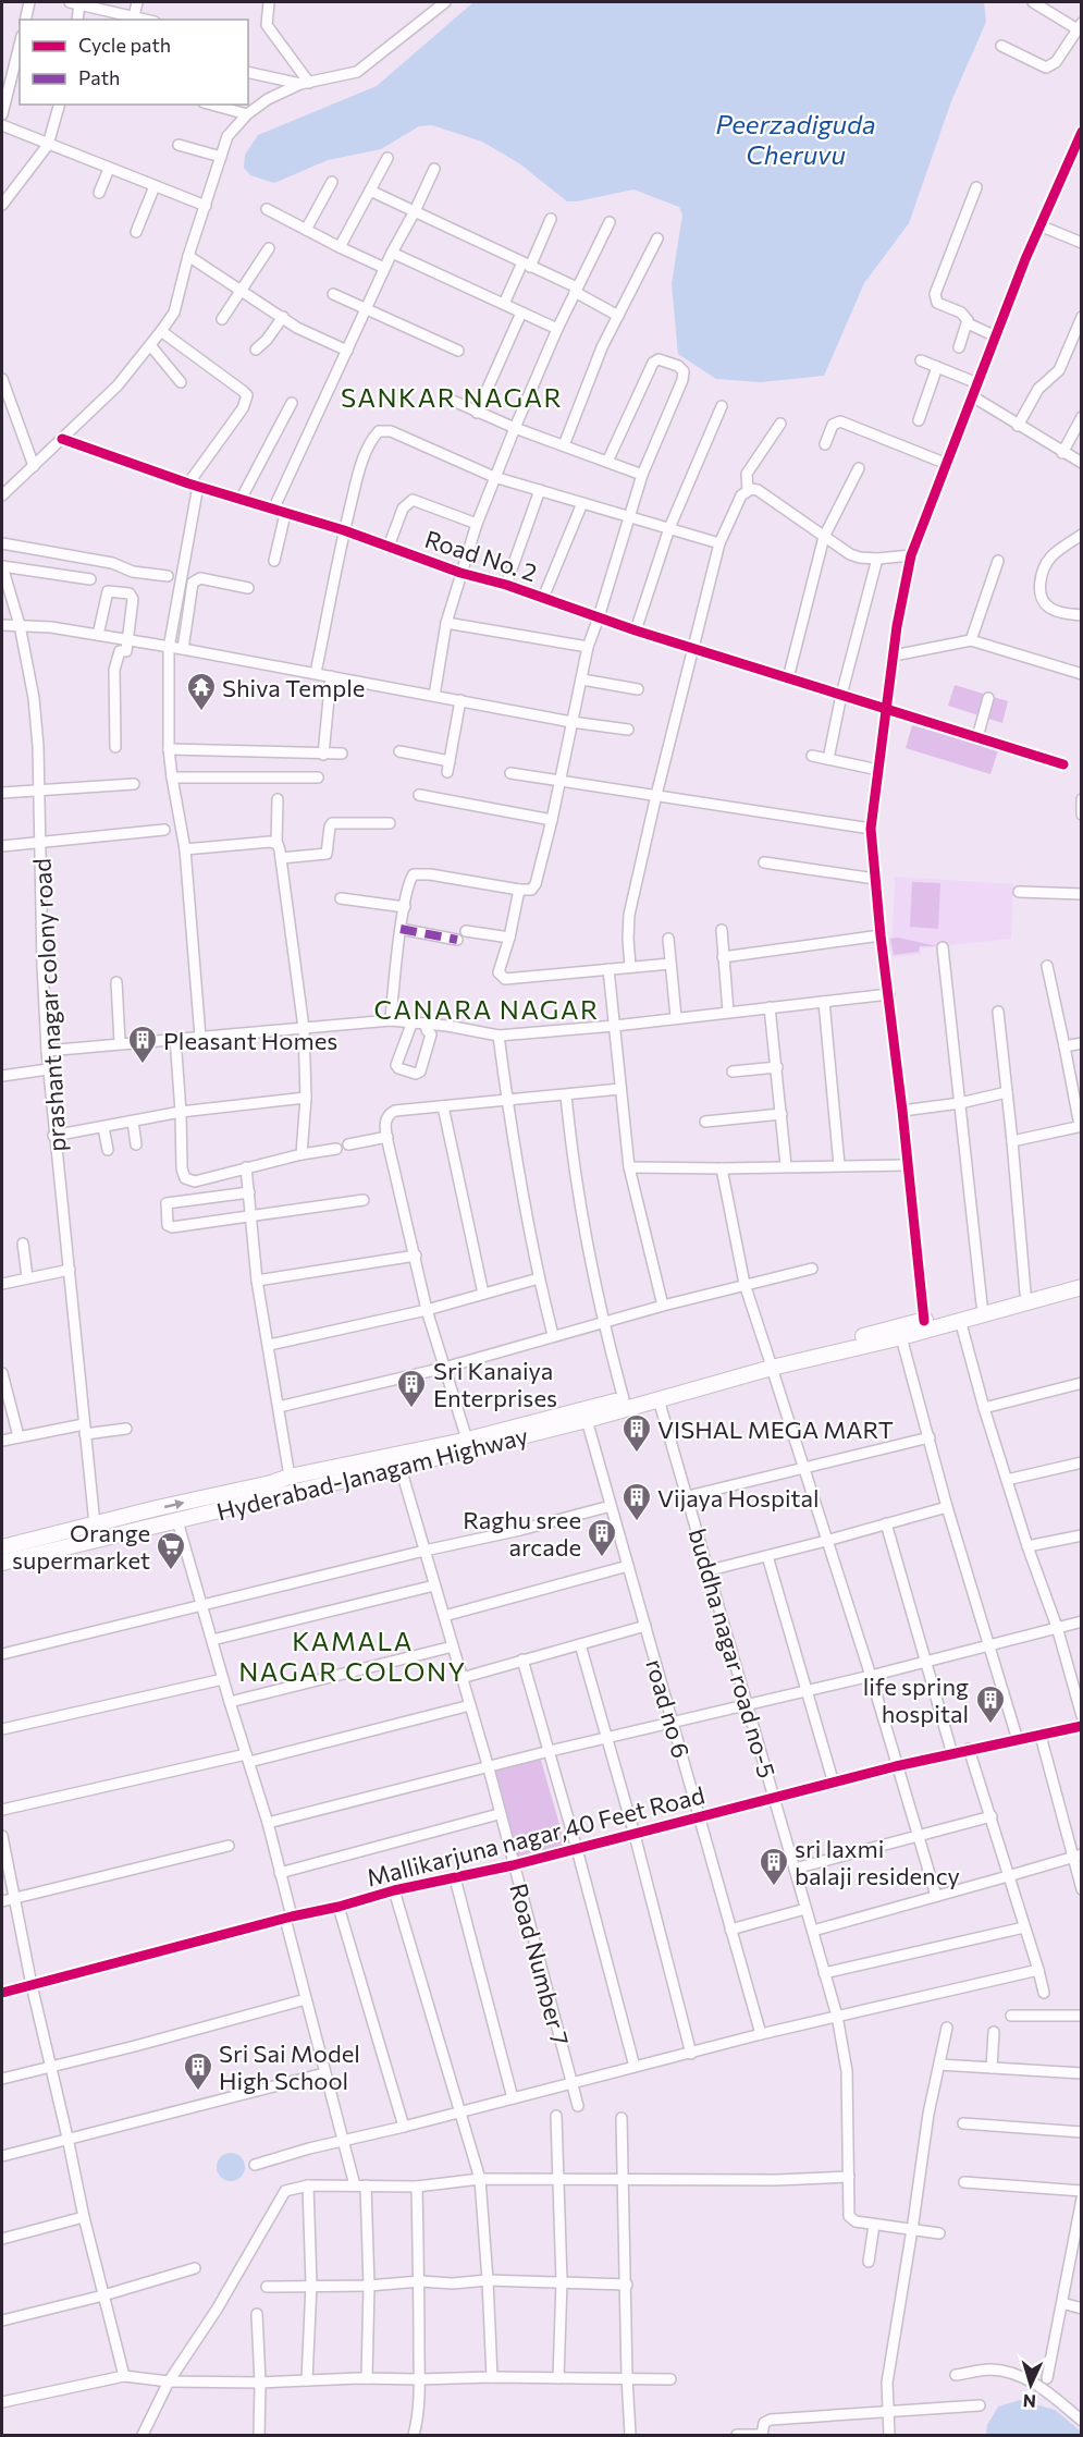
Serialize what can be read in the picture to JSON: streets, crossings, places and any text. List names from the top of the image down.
{
  "streets": {
    "highway": ["Hyderabad-Janagam Highway"],
    "street": [
      "Road No. 2",
      "prashant nagar colony road",
      "buddha nagar road no-5",
      "road no 6",
      "Mallikarjuna nagar,40 Feet Road",
      "Road Number 7"
    ]
  },
  "crossings": [
    ["prashant nagar colony road", "Hyderabad-Janagam Highway"],
    ["Hyderabad-Janagam Highway", "buddha nagar road no-5"],
    ["Hyderabad-Janagam Highway", "road no 6"],
    ["Hyderabad-Janagam Highway", "Road Number 7"],
    ["buddha nagar road no-5", "Mallikarjuna nagar,40 Feet Road"],
    ["road no 6", "Mallikarjuna nagar,40 Feet Road"],
    ["Mallikarjuna nagar,40 Feet Road", "Road Number 7"]
  ],
  "districts": ["SANKAR NAGAR", "CANARA NAGAR", "KAMALA NAGAR COLONY"],
  "water": ["Peerzadiguda Cheruvu"],
  "places": {
    "temple": ["Shiva Temple"],
    "building": [
      "Pleasant Homes",
      "Sri Kanaiya Enterprises",
      "VISHAL MEGA MART",
      "Vijaya Hospital",
      "Raghu sree arcade",
      "life spring hospital",
      "sri laxmi balaji residency",
      "Sri Sai Model High School"
    ],
    "supermarket": ["Orange supermarket"]
  },
  "legend": ["Cycle path", "Path"],
  "north": "bottom"
}
